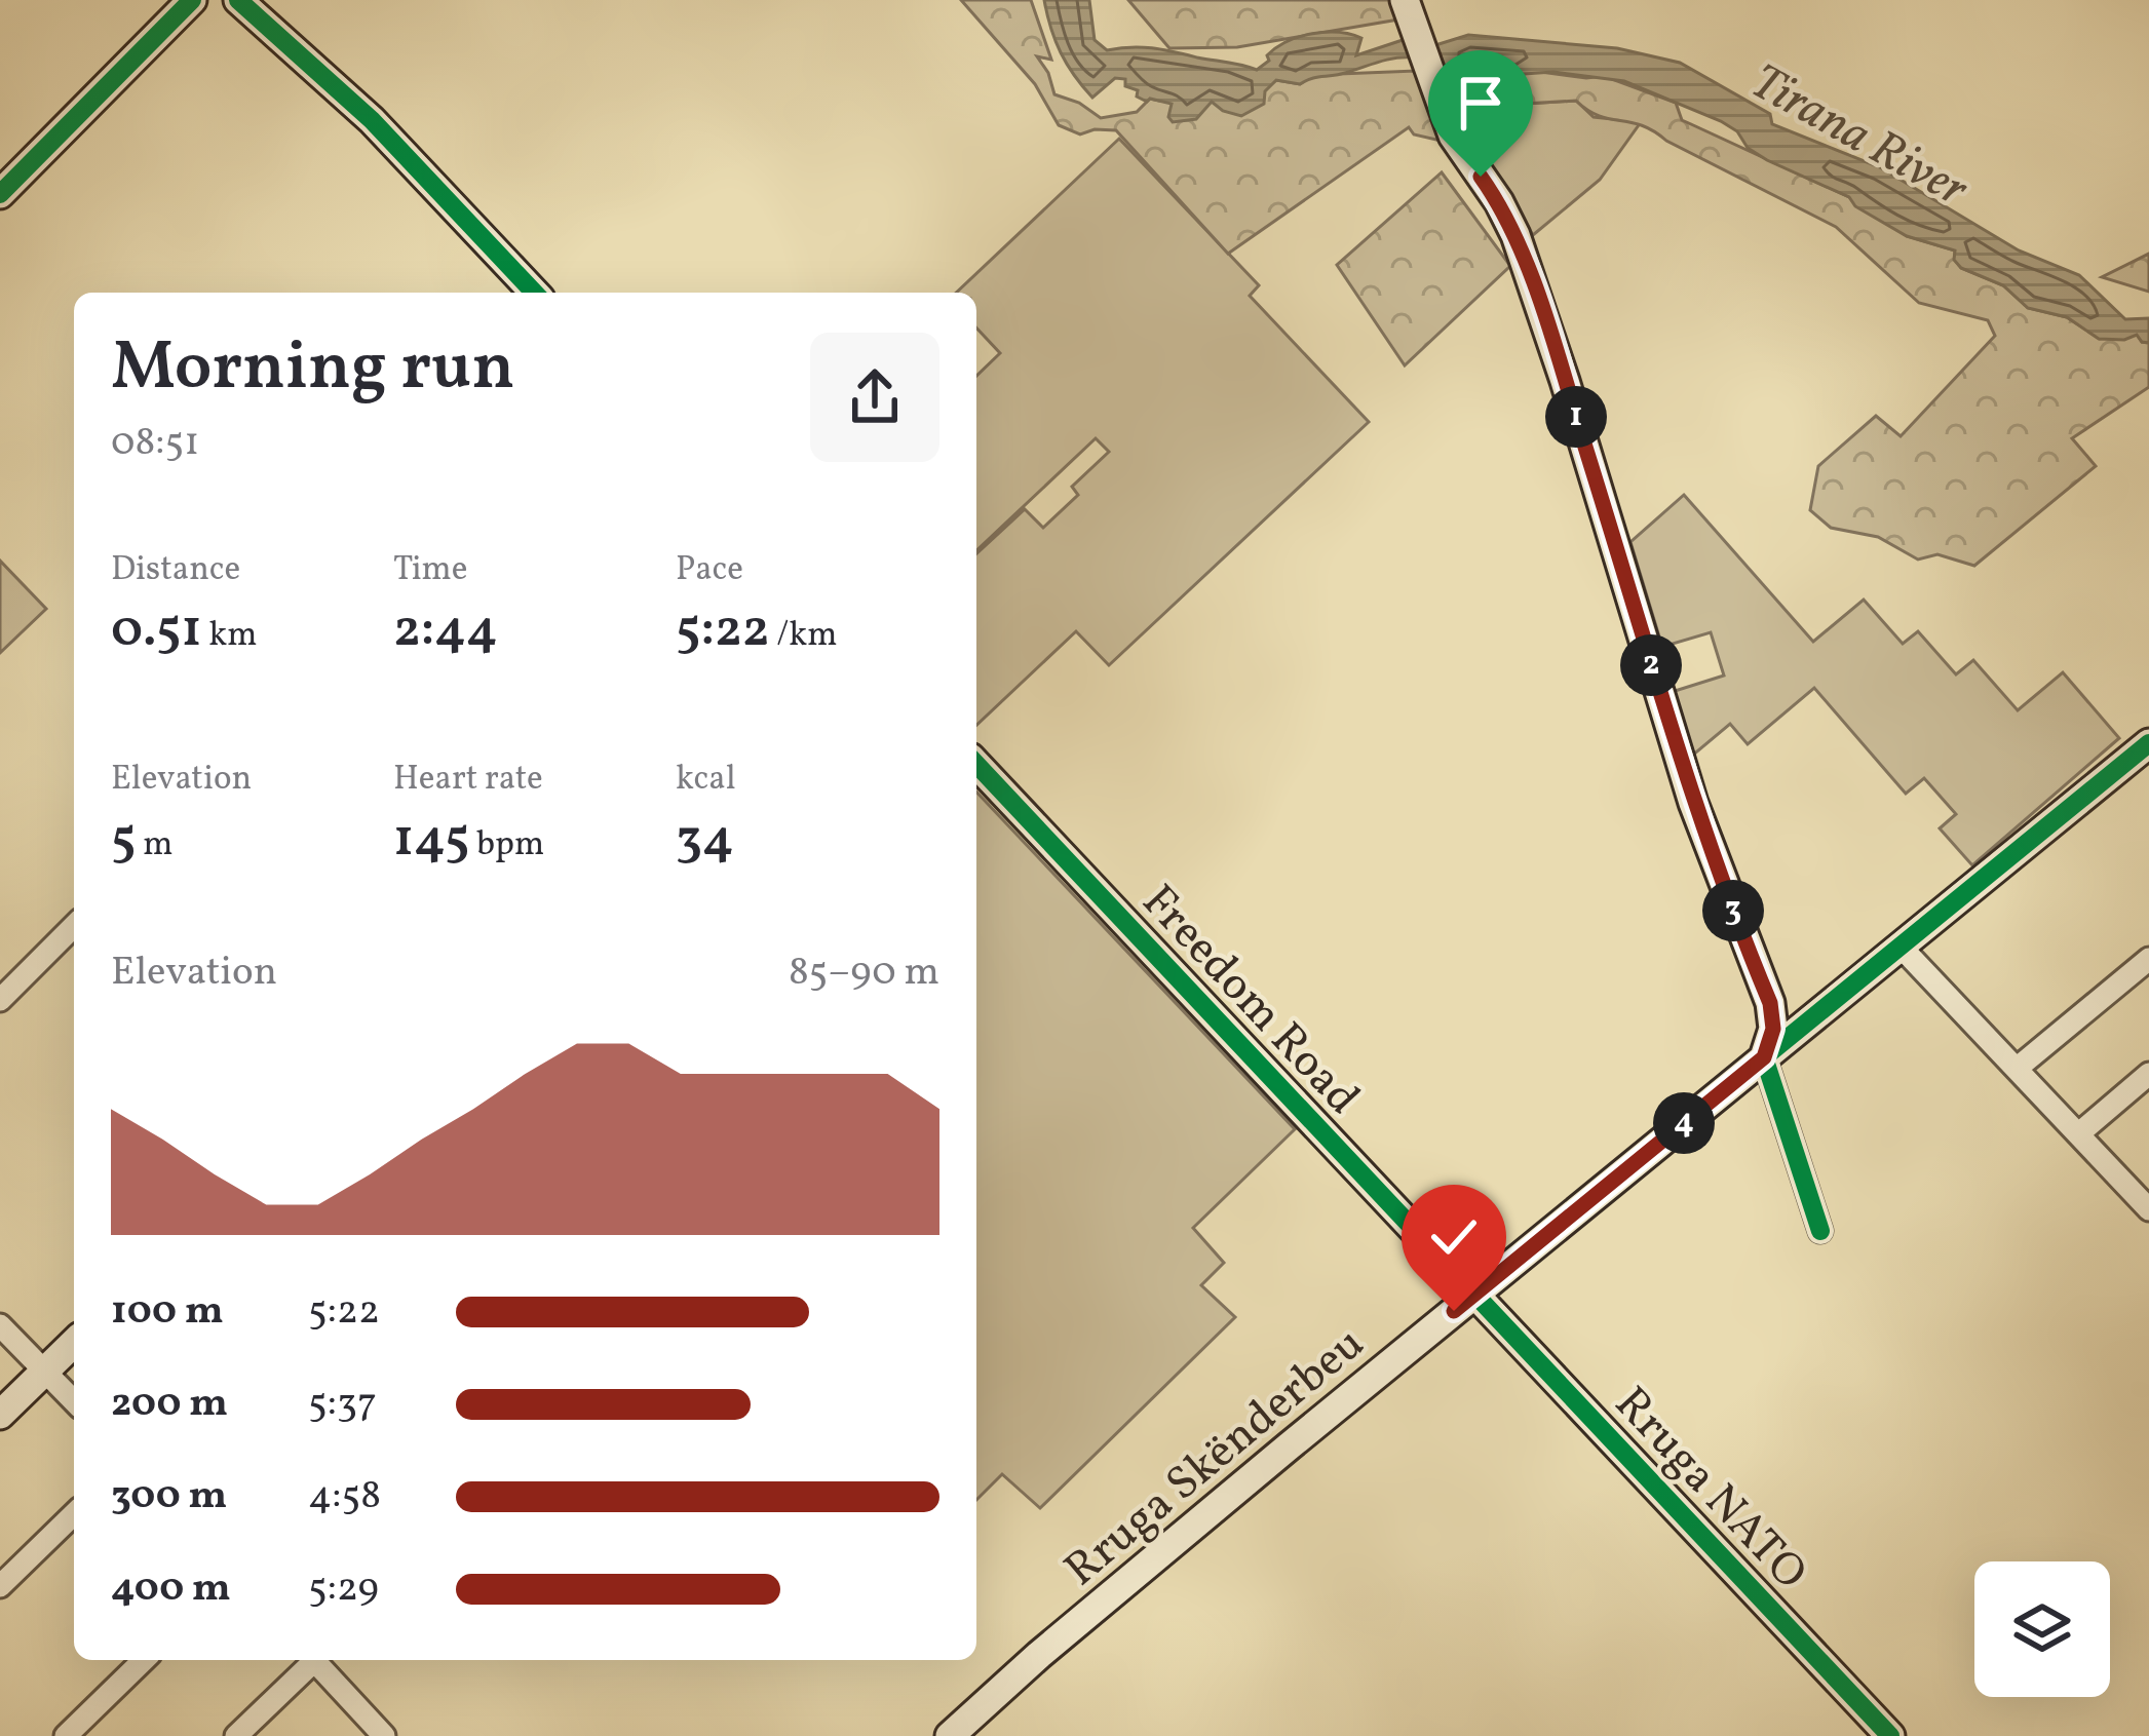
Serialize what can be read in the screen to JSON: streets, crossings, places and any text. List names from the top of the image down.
{
  "streets": {
    "main road": ["Freedom Road", "Rruga Skënderbeu", "Rruga NATO"]
  },
  "crossings": [
    ["Freedom Road", "Rruga Skënderbeu"],
    ["Freedom Road", "Rruga NATO"],
    ["Rruga Skënderbeu", "Rruga NATO"]
  ],
  "water": ["Tirana River"],
  "page": {
    "heading": ["Morning run", "08:51"],
    "pins": [
      "1",
      "2",
      "3",
      "4"
    ],
    "stats": [
      ["Distance", "0.51 km"],
      ["Time", "2:44"],
      ["Pace", "5:22 /km"],
      ["Elevation", "5 m"],
      ["Heart rate", "145 bpm"],
      ["kcal", "34"]
    ],
    "chart": ["Elevation", "85–90 m"],
    "list": [
      {
        "name": "100 m",
        "note": "5:22"
      },
      {
        "name": "200 m",
        "note": "5:37"
      },
      {
        "name": "300 m",
        "note": "4:58"
      },
      {
        "name": "400 m",
        "note": "5:29"
      }
    ]
  }
}
